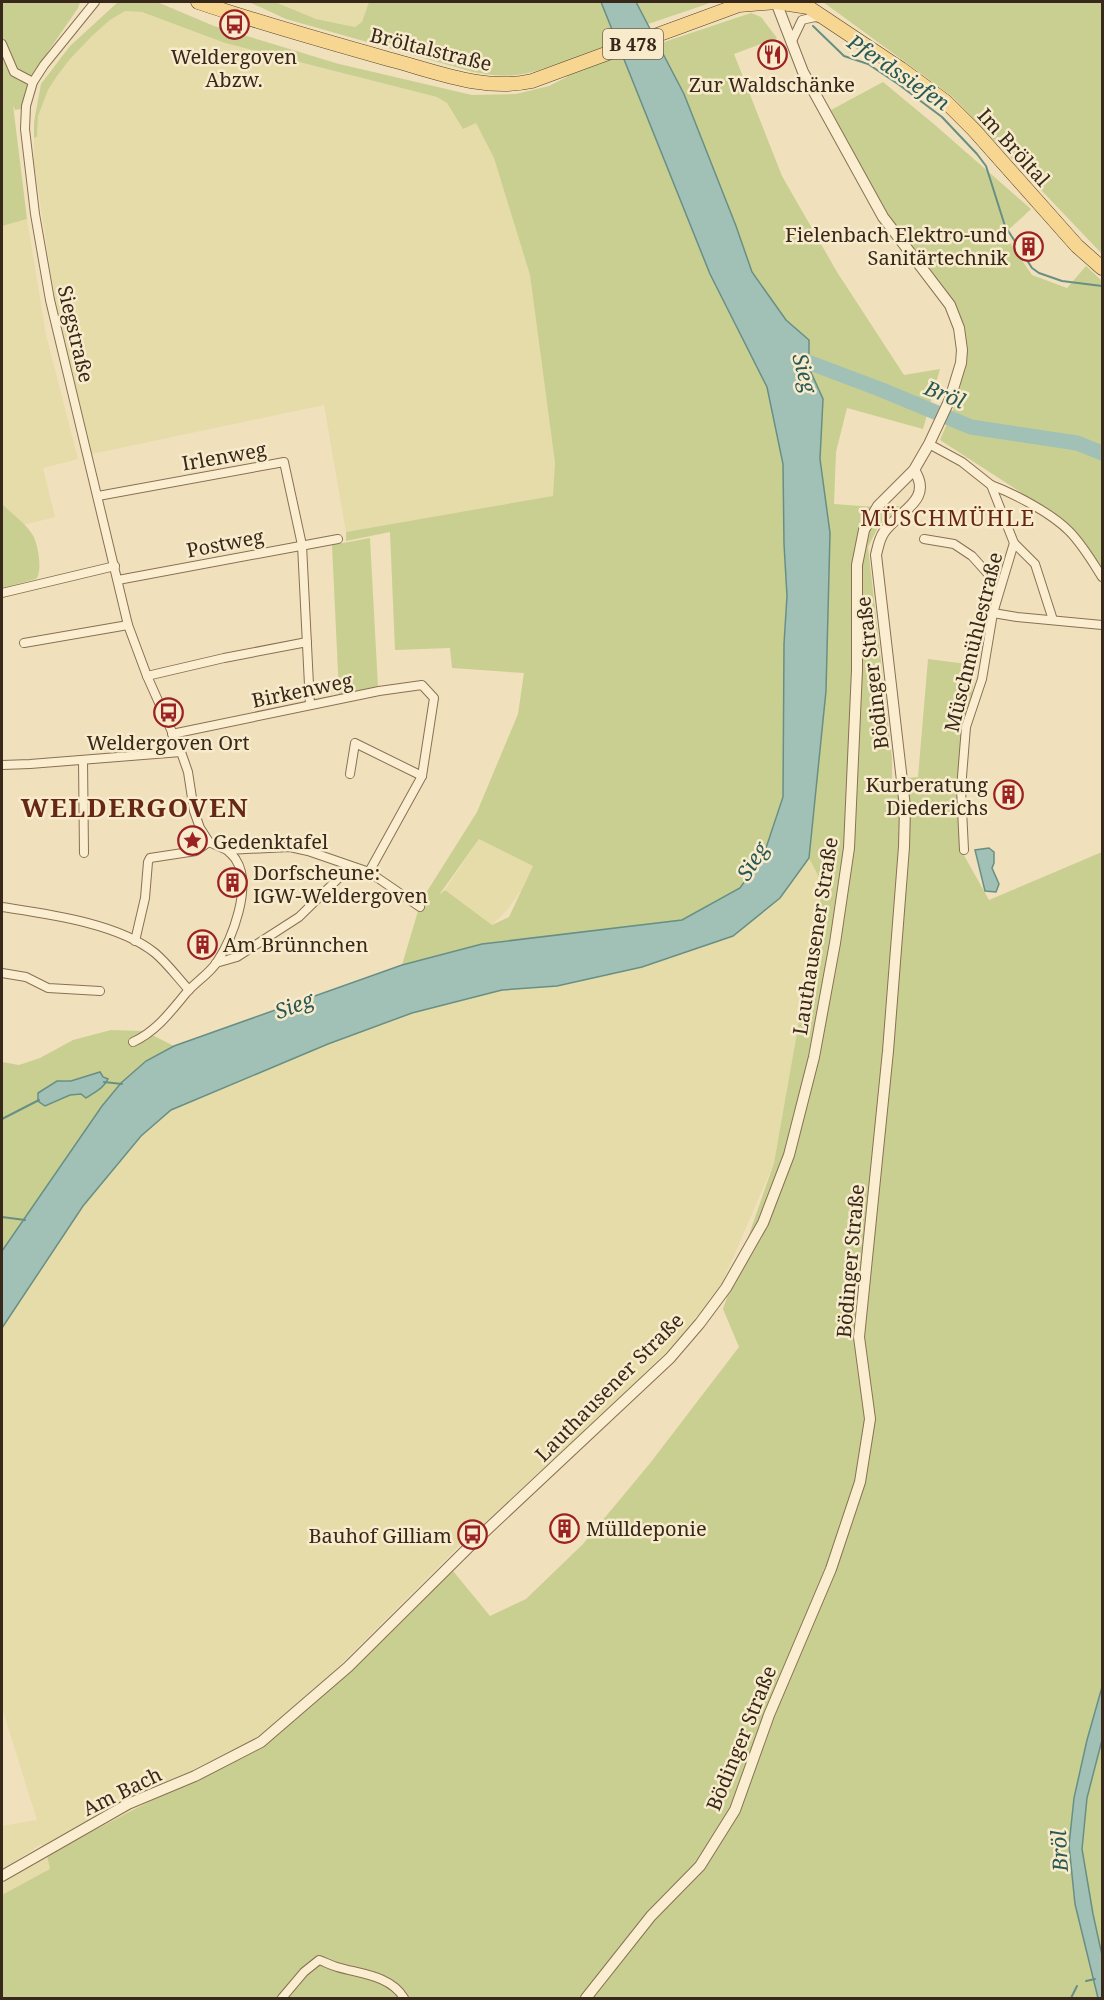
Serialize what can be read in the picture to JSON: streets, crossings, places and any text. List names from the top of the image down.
{
  "streets": {
    "main road": ["B 478", "Bröltalstraße", "Im Bröltal"],
    "street": [
      "Siegstraße",
      "Irlenweg",
      "Postweg",
      "Müschmühlestraße",
      "Bödinger Straße",
      "Birkenweg",
      "Lauthausener Straße",
      "Am Bach"
    ]
  },
  "crossings": [
    ["Bröltalstraße", "Im Bröltal"],
    ["Im Bröltal", "Lauthausener Straße"],
    ["Siegstraße", "Irlenweg"],
    ["Siegstraße", "Postweg"],
    ["Siegstraße", "Birkenweg"],
    ["Irlenweg", "Postweg"],
    ["Irlenweg", "Birkenweg"],
    ["Müschmühlestraße", "Lauthausener Straße"],
    ["Bödinger Straße", "Lauthausener Straße"],
    ["Lauthausener Straße", "Am Bach"]
  ],
  "districts": ["MÜSCHMÜHLE", "WELDERGOVEN"],
  "water": ["Pferdssiefen", "Sieg", "Bröl"],
  "places": {
    "bus stop": ["Weldergoven Abzw.", "Weldergoven Ort", "Bauhof Gilliam"],
    "restaurant": ["Zur Waldschänke"],
    "building": [
      "Fielenbach Elektro-und Sanitärtechnik",
      "Kurberatung Diederichs",
      "Dorfscheune: IGW-Weldergoven",
      "Am Brünnchen",
      "Mülldeponie"
    ],
    "place": ["Gedenktafel"]
  }
}
